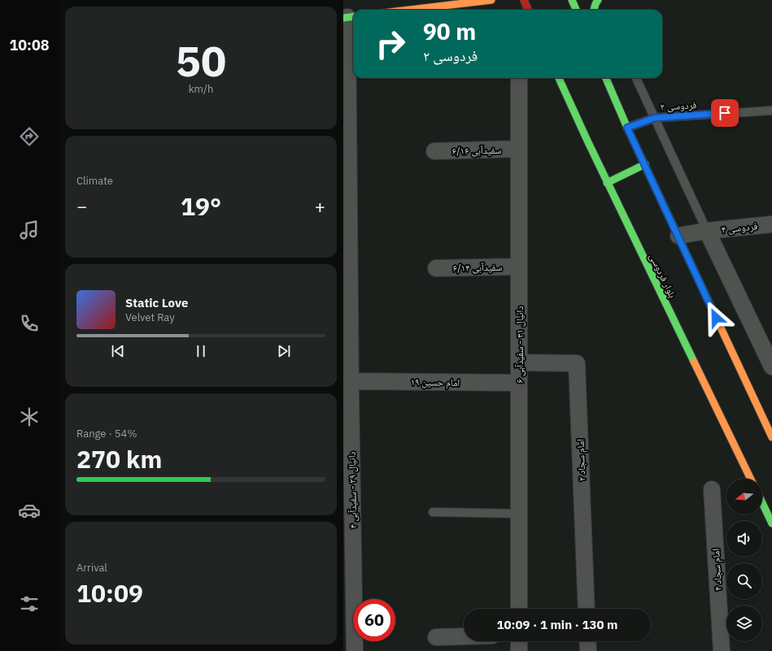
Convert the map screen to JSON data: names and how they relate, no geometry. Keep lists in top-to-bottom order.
{
  "streets": {
    "main road": ["بلوار فردوسی"],
    "street": [
      "سفیدآبی ۶/۱۶",
      "فردوسی ۴",
      "سفیدآبی ۶/۱۴",
      "دانیال ۳۱ - سفیدآبی ۶",
      "امام حسین ۱۹",
      "امام سجاد ۲",
      "دانیال ۲۹ - سفیدآبی ۴",
      "امام سجاد ۴"
    ],
    "lane": ["فردوسی ۲"]
  },
  "crossings": [
    ["سفیدآبی ۶/۱۶", "دانیال ۳۱ - سفیدآبی ۶"],
    ["سفیدآبی ۶/۱۴", "دانیال ۳۱ - سفیدآبی ۶"],
    ["دانیال ۳۱ - سفیدآبی ۶", "امام حسین ۱۹"],
    ["دانیال ۳۱ - سفیدآبی ۶", "امام سجاد ۲"],
    ["امام حسین ۱۹", "دانیال ۲۹ - سفیدآبی ۴"]
  ],
  "north": "left",
  "page": {
    "tabs": "10:08",
    "tile": [
      ["50", "km/h"],
      "Climate",
      ["Range · 54%", "270 km"],
      ["Arrival", "10:09"]
    ],
    "turn": ["90 m", "فردوسی ۲"],
    "heat": ["−", "19°", "+"],
    "song": ["Static Love", "Velvet Ray"],
    "limit": "60",
    "trip": "10:09 · 1 min · 130 m"
  }
}
